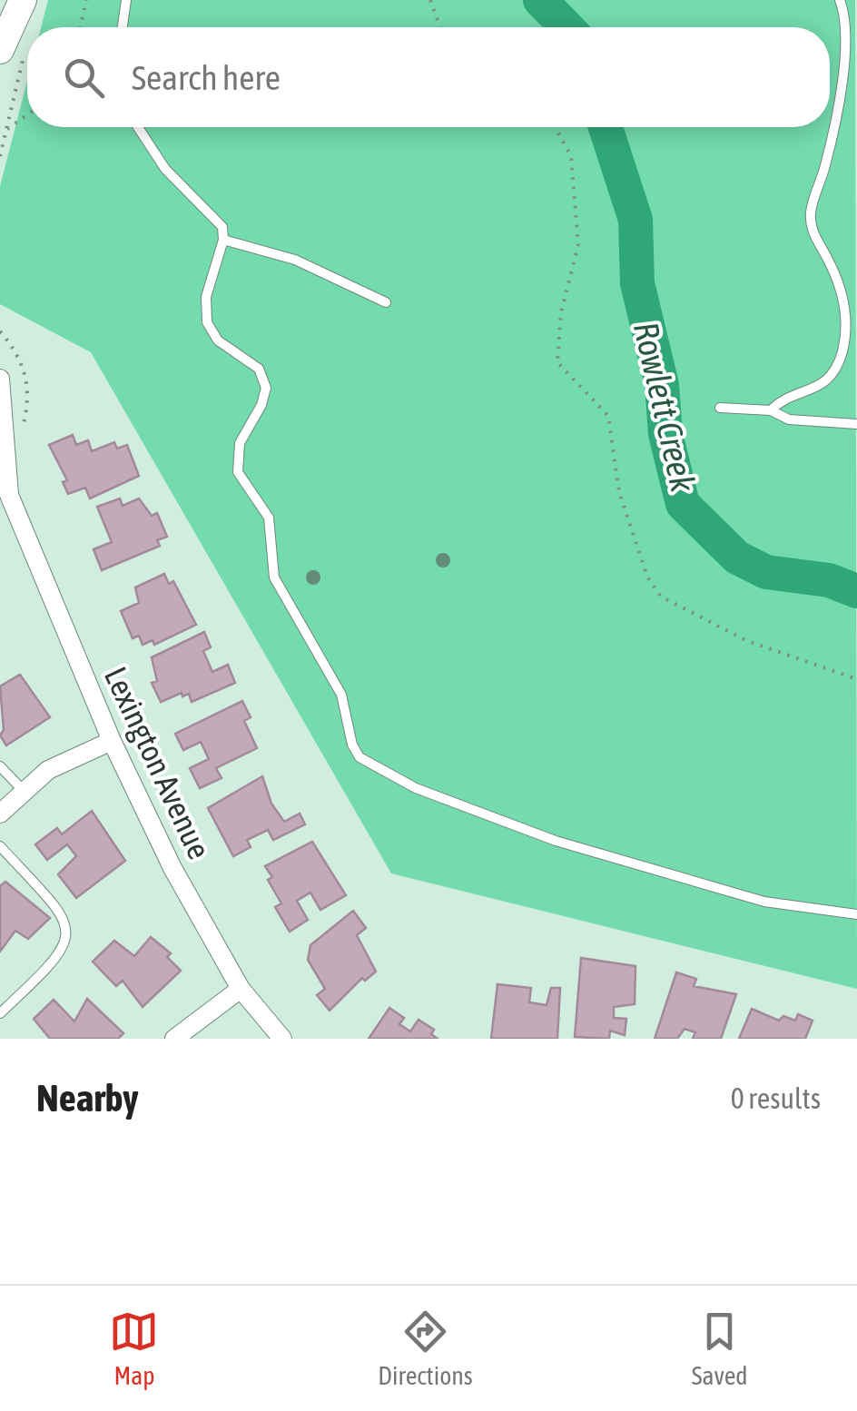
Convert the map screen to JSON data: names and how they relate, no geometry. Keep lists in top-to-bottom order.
{
  "streets": {
    "street": ["Lexington Avenue"]
  },
  "water": ["Rowlett Creek"],
  "page": {
    "search": "Search here",
    "heading": ["Nearby", "0 results"],
    "nav": ["Map", "Directions", "Saved"]
  }
}
